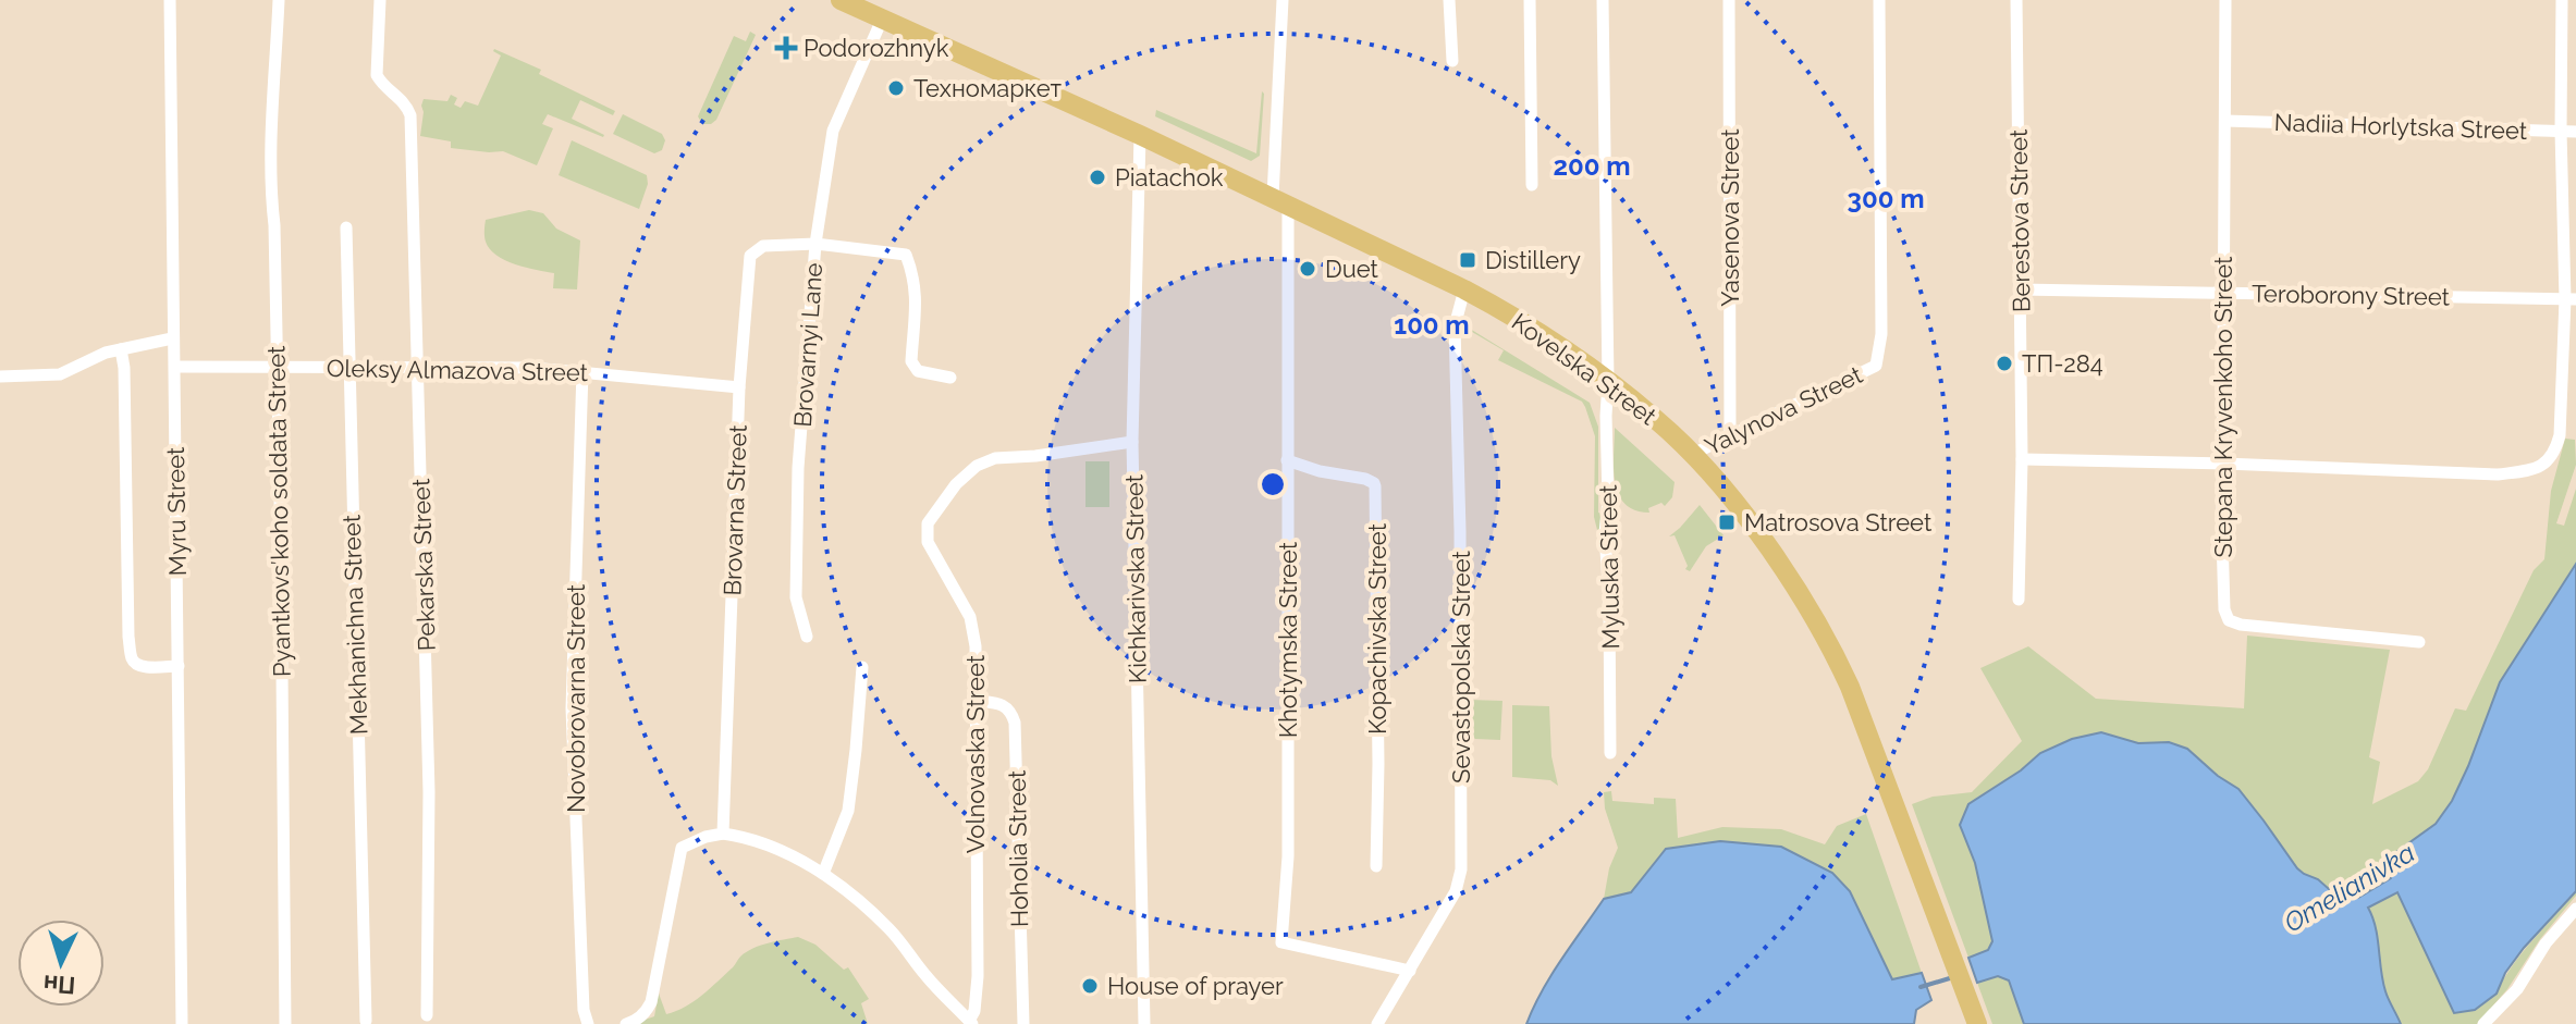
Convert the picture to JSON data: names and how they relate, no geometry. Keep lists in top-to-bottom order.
{
  "streets": {
    "main road": ["Kovelska Street"],
    "street": [
      "Nadiia Horlytska Street",
      "Yasenova Street",
      "Berestova Street",
      "Teroborony Street",
      "Brovarnyi Lane",
      "Oleksy Almazova Street",
      "Stepana Kryvenkoho Street",
      "Yalynova Street",
      "Brovarna Street",
      "Myru Street",
      "Pyantkovsʹkoho soldata Street",
      "Pekarska Street",
      "Myluska Street",
      "Kichkarivska Street",
      "Mekhanichna Street",
      "Kopachivska Street",
      "Khotymska Street",
      "Sevastopolska Street",
      "Novobrovarna Street",
      "Volnovaska Street",
      "Hoholia Street"
    ]
  },
  "crossings": [
    ["Nadiia Horlytska Street", "Stepana Kryvenkoho Street"],
    ["Yasenova Street", "Yalynova Street"],
    ["Berestova Street", "Teroborony Street"],
    ["Teroborony Street", "Stepana Kryvenkoho Street"],
    ["Brovarnyi Lane", "Brovarna Street"],
    ["Kovelska Street", "Yalynova Street"],
    ["Kovelska Street", "Myluska Street"],
    ["Kovelska Street", "Kichkarivska Street"],
    ["Kovelska Street", "Khotymska Street"],
    ["Kovelska Street", "Sevastopolska Street"],
    ["Oleksy Almazova Street", "Brovarna Street"],
    ["Oleksy Almazova Street", "Myru Street"],
    ["Oleksy Almazova Street", "Pyantkovsʹkoho soldata Street"],
    ["Oleksy Almazova Street", "Pekarska Street"],
    ["Oleksy Almazova Street", "Mekhanichna Street"],
    ["Oleksy Almazova Street", "Novobrovarna Street"],
    ["Kichkarivska Street", "Volnovaska Street"],
    ["Kopachivska Street", "Khotymska Street"],
    ["Khotymska Street", "Sevastopolska Street"],
    ["Volnovaska Street", "Hoholia Street"]
  ],
  "water": ["Omelianivka"],
  "places": {
    "health": ["Podorozhnyk"],
    "other": [
      "Техномаркет",
      "Piatachok",
      "Duet",
      "ТП-284",
      "House of prayer"
    ],
    "transit": ["Distillery", "Matrosova Street"]
  },
  "north": "bottom",
  "rings": ["200 m", "300 m", "100 m"]
}
